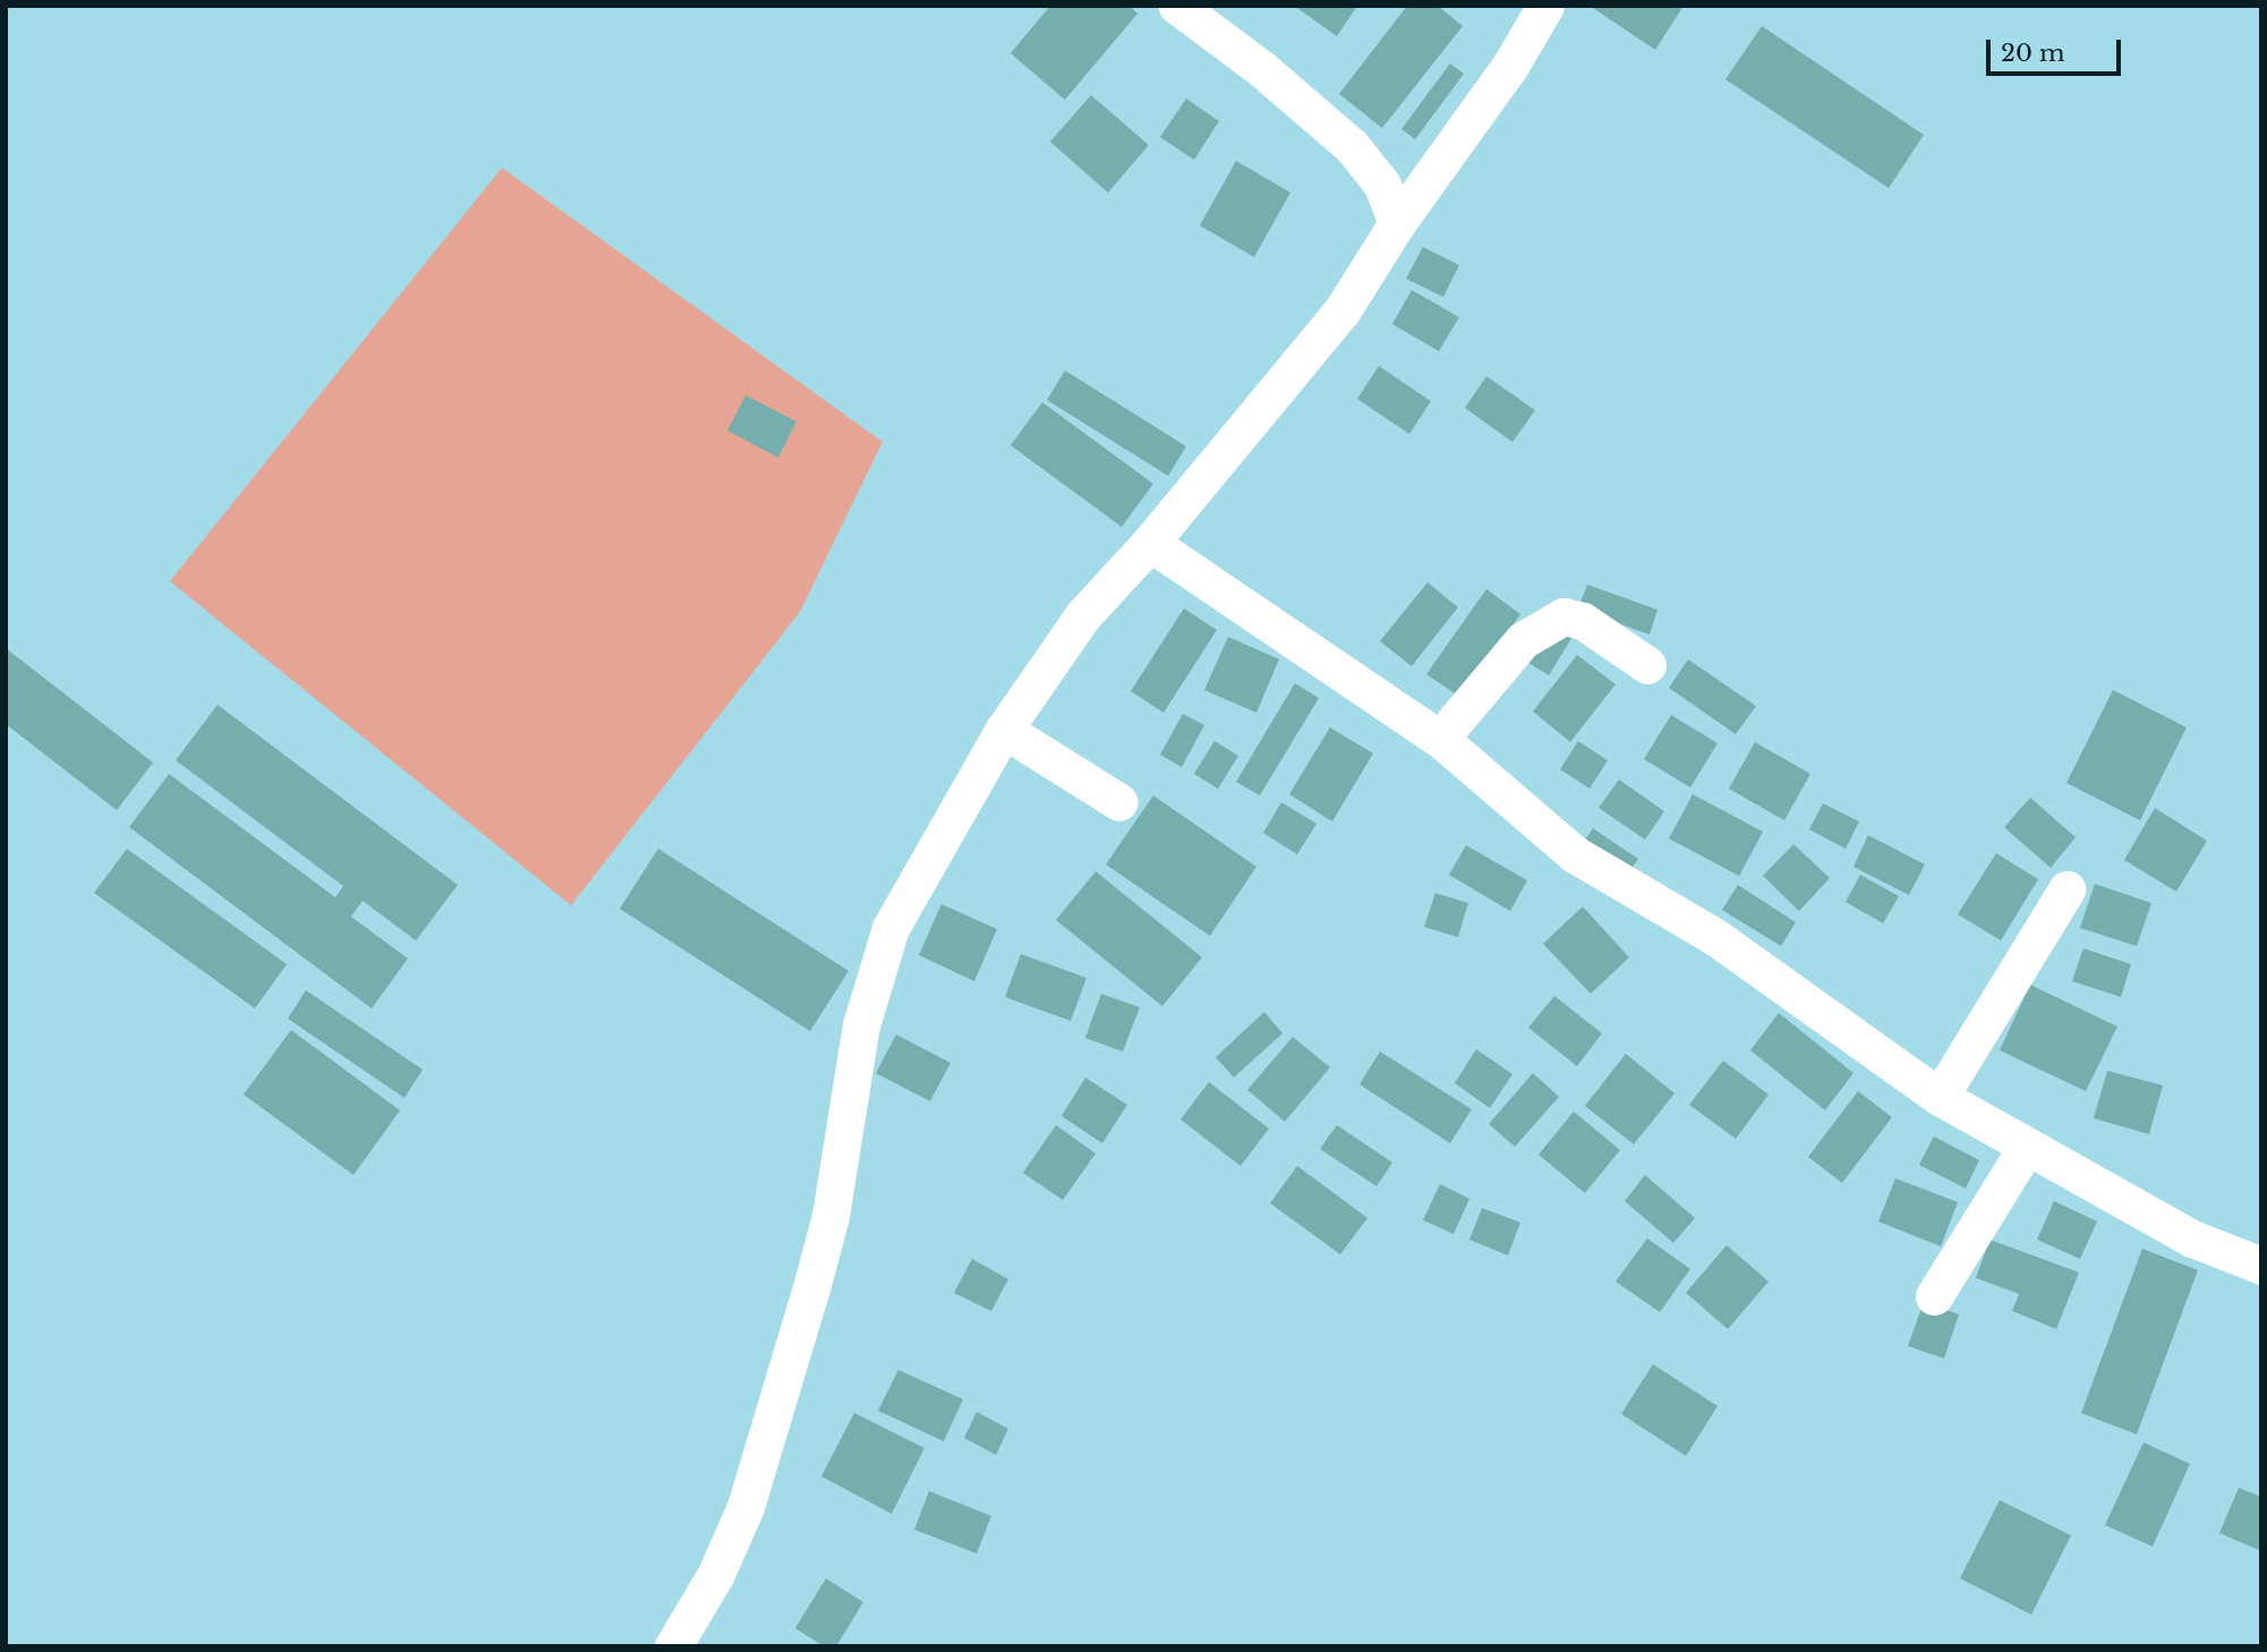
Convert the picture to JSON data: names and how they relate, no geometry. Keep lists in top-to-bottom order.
{
  "scale_bar": "20 m"
}
